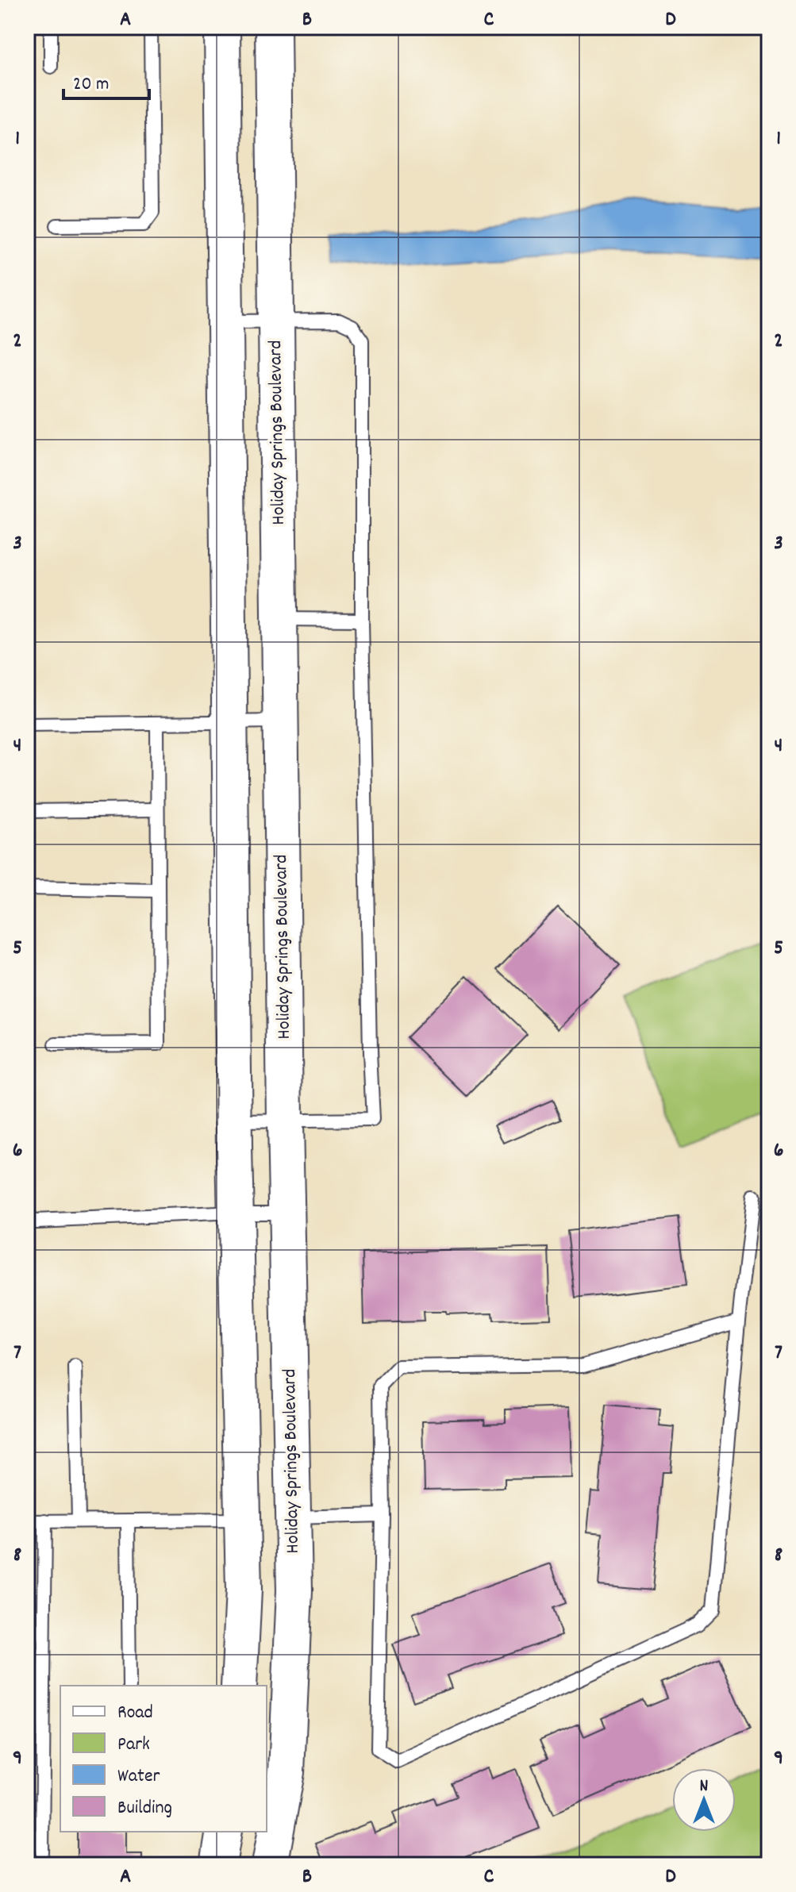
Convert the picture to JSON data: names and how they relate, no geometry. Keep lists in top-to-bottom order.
{
  "streets": {
    "street": ["Holiday Springs Boulevard"]
  },
  "legend": [
    "Road",
    "Park",
    "Water",
    "Building"
  ],
  "scale_bar": "20 m",
  "north": "top",
  "grid": {
    "columns": [
      "A",
      "B",
      "C",
      "D"
    ],
    "rows": [
      "1",
      "2",
      "3",
      "4",
      "5",
      "6",
      "7",
      "8",
      "9"
    ]
  }
}
